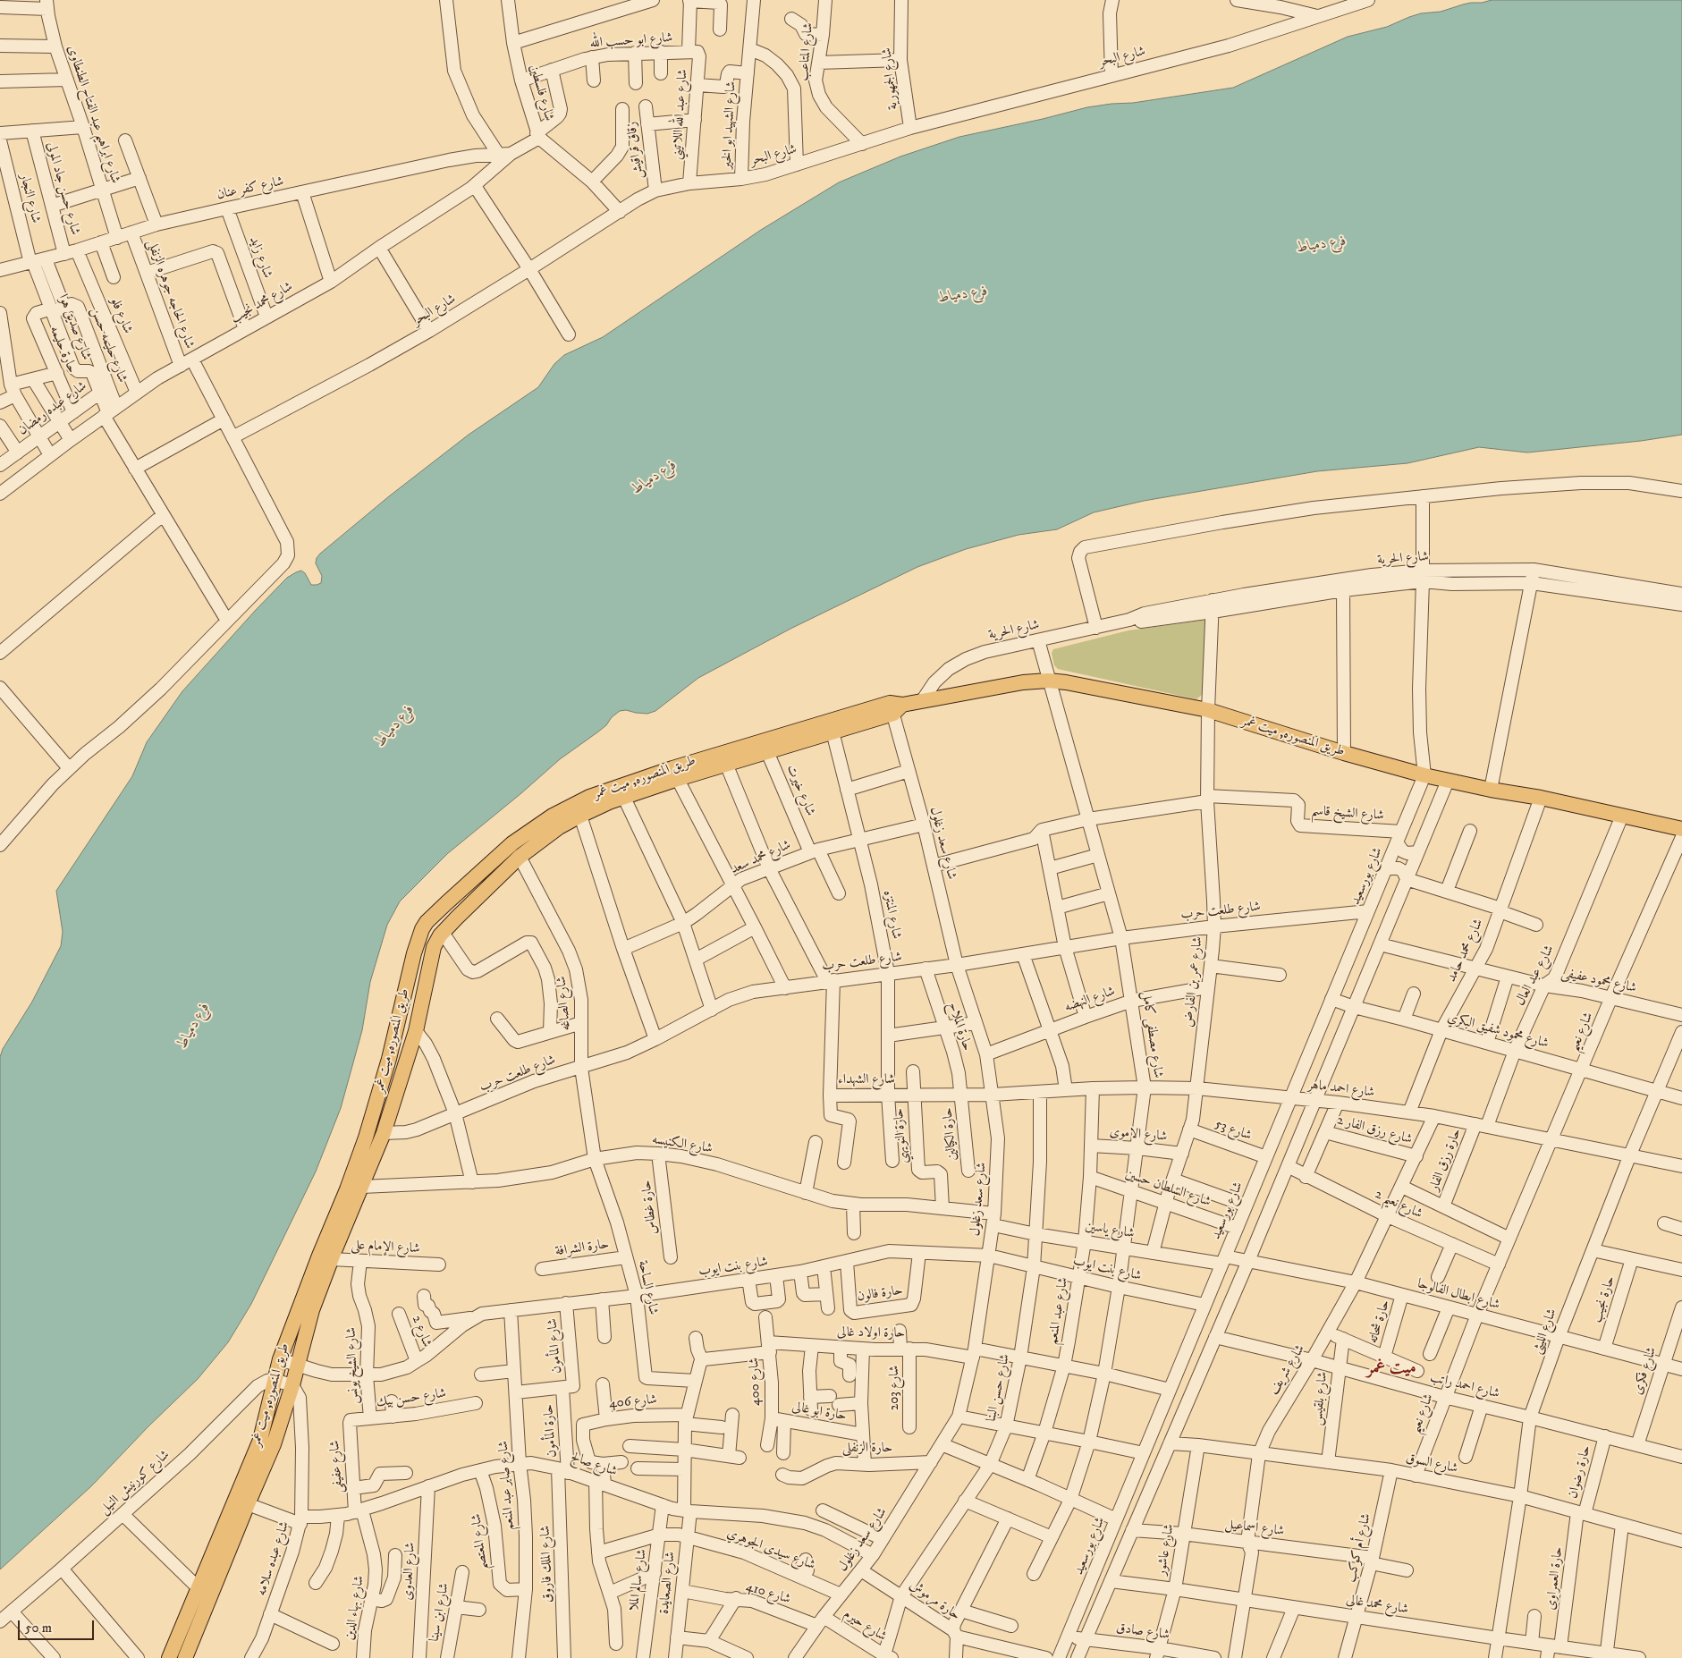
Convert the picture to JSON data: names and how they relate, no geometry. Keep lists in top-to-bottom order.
{
  "streets": {
    "main road": ["طريق المنصوره, ميت غمر"],
    "street": [
      "شارع ابو حسب الله",
      "شارع المتاعب",
      "شارع البحر",
      "شارع الجمهورية",
      "شارع فلسطين",
      "شارع ابراهيم عبد الفتاح الطنطاوى",
      "شارع عبد الله اللاتيني",
      "شارع الشهيد ابو الخير",
      "زقاق قراقيش",
      "شارع حسن جاد المولى",
      "شارع كفر عنان",
      "شارع النجار",
      "شارع زايد",
      "شارع الحاجه جوهره الزنفلى",
      "شارع محمد نجيب",
      "شارع فلو",
      "شارع صديق هوا",
      "شارع حليمه حسن",
      "حارة حليمه",
      "شارع عبده رمضان",
      "شارع الحرية",
      "شارع خيرت",
      "شارع الشيخ قاسم",
      "شارع سعد زغلول",
      "شارع محمد سعد",
      "شارع بورسعيد",
      "شارع طلعت حرب",
      "شارع المنتزه",
      "شارع محمد حامد",
      "شارع عبد العال",
      "شارع محمود عفيفى",
      "شارع عمر بن الفارض",
      "شارع النهضه",
      "شارع الصاغه",
      "حارة الملاح",
      "شارع محمود شفيق البكري",
      "شارع نعيم",
      "شارع مصطفى كامل",
      "شارع الشهداء",
      "شارع احمد ماهر",
      "شارع 53",
      "شارع رزق الفار 2",
      "حارة الكيالين",
      "شارع الاموى",
      "حارة النويهي",
      "شارع الكنيسه",
      "حارة رزق الفار",
      "شارع السلطان حسين",
      "شارع نعيم 2",
      "حارة غطاس",
      "شارع ياسين",
      "شارع الإمام على",
      "حارة الشرافة",
      "شارع بنت ايوب",
      "شارع الساحة",
      "حارة فالون",
      "شارع ابطال الفالوجا",
      "حارة نجيب",
      "شارع عبد المنعم",
      "حارة شحاته",
      "شارع 2",
      "شارع الليثى",
      "حارة اولاد غالى",
      "شارع المأمون",
      "شارع الشيخ يونس",
      "شارع شريف",
      "شارع فكرى",
      "شارع 400",
      "شارع احمد راتب",
      "شارع 203",
      "شارع حسن البنا",
      "شارع حسن بيك",
      "شارع بلقيس",
      "شارع 406",
      "حارة ابو غالى",
      "حارة المأمون",
      "حارة الزنفلى",
      "شارع السوق",
      "شارع صالح",
      "شارع عفيفى",
      "حارة رضوان",
      "شارع كورنيش النيل",
      "شارع صابر عبد المنعم",
      "شارع اسماعيل",
      "شارع المعتصم",
      "شارع أم كوكب",
      "شارع سيدى الجوهري",
      "شارع عاشور",
      "شارع عبده سلامه",
      "شارع الملك فاروق",
      "شارع العدوى",
      "حارة العمراوى",
      "شارع سالم الملا",
      "شارع الصعايدة",
      "شارع 410",
      "حارة مرموش",
      "شارع محمد غالى",
      "شارع بهاء الدين",
      "شارع ابن سينا",
      "شارع حيرم",
      "شارع صادق"
    ]
  },
  "crossings": [
    ["شارع ابو حسب الله", "شارع فلسطين"],
    ["شارع ابو حسب الله", "شارع عبد الله اللاتيني"],
    ["شارع ابو حسب الله", "شارع محمد نجيب"],
    ["شارع المتاعب", "شارع البحر"],
    ["شارع البحر", "شارع الجمهورية"],
    ["شارع البحر", "شارع فلسطين"],
    ["شارع البحر", "شارع عبد الله اللاتيني"],
    ["شارع البحر", "شارع الشهيد ابو الخير"],
    ["شارع البحر", "زقاق قراقيش"],
    ["شارع فلسطين", "شارع محمد نجيب"],
    ["شارع ابراهيم عبد الفتاح الطنطاوى", "شارع كفر عنان"],
    ["شارع عبد الله اللاتيني", "شارع الشهيد ابو الخير"],
    ["شارع حسن جاد المولى", "شارع كفر عنان"],
    ["شارع حسن جاد المولى", "شارع فلو"],
    ["شارع كفر عنان", "شارع النجار"],
    ["شارع كفر عنان", "شارع زايد"],
    ["شارع كفر عنان", "شارع الحاجه جوهره الزنفلى"],
    ["شارع كفر عنان", "شارع محمد نجيب"],
    ["شارع كفر عنان", "شارع فلو"],
    ["شارع كفر عنان", "شارع صديق هوا"],
    ["شارع النجار", "شارع صديق هوا"],
    ["شارع زايد", "شارع محمد نجيب"],
    ["شارع الحاجه جوهره الزنفلى", "شارع محمد نجيب"],
    ["شارع محمد نجيب", "شارع فلو"],
    ["شارع محمد نجيب", "شارع صديق هوا"],
    ["شارع محمد نجيب", "شارع حليمه حسن"],
    ["شارع صديق هوا", "شارع حليمه حسن"],
    ["شارع صديق هوا", "حارة حليمه"],
    ["شارع صديق هوا", "شارع عبده رمضان"],
    ["شارع حليمه حسن", "حارة حليمه"],
    ["حارة حليمه", "شارع عبده رمضان"],
    ["شارع الحرية", "طريق المنصوره, ميت غمر"],
    ["شارع الحرية", "شارع عمر بن الفارض"],
    ["شارع الحرية", "شارع مصطفى كامل"],
    ["طريق المنصوره, ميت غمر", "شارع خيرت"],
    ["طريق المنصوره, ميت غمر", "شارع سعد زغلول"],
    ["طريق المنصوره, ميت غمر", "شارع بورسعيد"],
    ["طريق المنصوره, ميت غمر", "شارع طلعت حرب"],
    ["طريق المنصوره, ميت غمر", "شارع المنتزه"],
    ["طريق المنصوره, ميت غمر", "شارع محمد حامد"],
    ["طريق المنصوره, ميت غمر", "شارع عبد العال"],
    ["طريق المنصوره, ميت غمر", "شارع عمر بن الفارض"],
    ["طريق المنصوره, ميت غمر", "شارع الصاغه"],
    ["طريق المنصوره, ميت غمر", "شارع مصطفى كامل"],
    ["طريق المنصوره, ميت غمر", "شارع الكنيسه"],
    ["طريق المنصوره, ميت غمر", "شارع الإمام على"],
    ["طريق المنصوره, ميت غمر", "شارع بنت ايوب"],
    ["طريق المنصوره, ميت غمر", "شارع صالح"],
    ["طريق المنصوره, ميت غمر", "شارع كورنيش النيل"],
    ["طريق المنصوره, ميت غمر", "شارع عبده سلامه"],
    ["شارع خيرت", "شارع محمد سعد"],
    ["شارع الشيخ قاسم", "شارع بورسعيد"],
    ["شارع الشيخ قاسم", "شارع عمر بن الفارض"],
    ["شارع سعد زغلول", "شارع محمد سعد"],
    ["شارع سعد زغلول", "شارع طلعت حرب"],
    ["شارع سعد زغلول", "شارع النهضه"],
    ["شارع سعد زغلول", "شارع الشهداء"],
    ["شارع سعد زغلول", "شارع احمد ماهر"],
    ["شارع سعد زغلول", "شارع الكنيسه"],
    ["شارع سعد زغلول", "شارع ياسين"],
    ["شارع سعد زغلول", "شارع بنت ايوب"],
    ["شارع سعد زغلول", "حارة اولاد غالى"],
    ["شارع سعد زغلول", "حارة الزنفلى"],
    ["شارع سعد زغلول", "شارع صالح"],
    ["شارع سعد زغلول", "شارع سيدى الجوهري"],
    ["شارع سعد زغلول", "شارع 410"],
    ["شارع سعد زغلول", "حارة مرموش"],
    ["شارع سعد زغلول", "شارع حيرم"],
    ["شارع محمد سعد", "شارع المنتزه"],
    ["شارع بورسعيد", "شارع طلعت حرب"],
    ["شارع بورسعيد", "شارع محمود شفيق البكري"],
    ["شارع بورسعيد", "شارع احمد ماهر"],
    ["شارع بورسعيد", "شارع 53"],
    ["شارع بورسعيد", "شارع السلطان حسين"],
    ["شارع بورسعيد", "شارع ياسين"],
    ["شارع بورسعيد", "شارع بنت ايوب"],
    ["شارع بورسعيد", "شارع ابطال الفالوجا"],
    ["شارع بورسعيد", "حارة اولاد غالى"],
    ["شارع بورسعيد", "شارع صادق"],
    ["شارع طلعت حرب", "شارع المنتزه"],
    ["شارع طلعت حرب", "شارع عمر بن الفارض"],
    ["شارع طلعت حرب", "شارع الصاغه"],
    ["شارع طلعت حرب", "حارة الملاح"],
    ["شارع طلعت حرب", "شارع مصطفى كامل"],
    ["شارع طلعت حرب", "شارع الشهداء"],
    ["شارع المنتزه", "شارع الشهداء"],
    ["شارع محمد حامد", "شارع محمود عفيفى"],
    ["شارع محمد حامد", "شارع محمود شفيق البكري"],
    ["شارع محمد حامد", "شارع احمد ماهر"],
    ["شارع عبد العال", "شارع محمود عفيفى"],
    ["شارع عبد العال", "شارع محمود شفيق البكري"],
    ["شارع عبد العال", "شارع احمد ماهر"],
    ["شارع عبد العال", "حارة رزق الفار"],
    ["شارع محمود عفيفى", "شارع نعيم"],
    ["شارع عمر بن الفارض", "شارع النهضه"],
    ["شارع عمر بن الفارض", "شارع احمد ماهر"],
    ["شارع عمر بن الفارض", "شارع 53"],
    ["شارع عمر بن الفارض", "شارع الاموى"],
    ["شارع عمر بن الفارض", "شارع السلطان حسين"],
    ["شارع عمر بن الفارض", "شارع ياسين"],
    ["شارع النهضه", "شارع مصطفى كامل"],
    ["شارع الصاغه", "شارع الكنيسه"],
    ["شارع الصاغه", "شارع الساحة"],
    ["حارة الملاح", "شارع الشهداء"],
    ["حارة الملاح", "حارة الكيالين"],
    ["شارع محمود شفيق البكري", "شارع نعيم"],
    ["شارع محمود شفيق البكري", "شارع الليثى"],
    ["شارع نعيم", "شارع احمد ماهر"],
    ["شارع نعيم", "شارع نعيم 2"],
    ["شارع نعيم", "شارع ابطال الفالوجا"],
    ["شارع نعيم", "شارع احمد راتب"],
    ["شارع نعيم", "شارع السوق"],
    ["شارع مصطفى كامل", "شارع احمد ماهر"],
    ["شارع مصطفى كامل", "شارع الاموى"],
    ["شارع مصطفى كامل", "شارع السلطان حسين"],
    ["شارع مصطفى كامل", "شارع ياسين"],
    ["شارع مصطفى كامل", "شارع بنت ايوب"],
    ["شارع مصطفى كامل", "حارة اولاد غالى"],
    ["شارع الشهداء", "شارع احمد ماهر"],
    ["شارع الشهداء", "حارة الكيالين"],
    ["شارع الشهداء", "حارة النويهي"],
    ["شارع احمد ماهر", "حارة رزق الفار"],
    ["شارع احمد ماهر", "شارع عبد المنعم"],
    ["شارع احمد ماهر", "شارع الليثى"],
    ["شارع احمد ماهر", "شارع شريف"],
    ["شارع احمد ماهر", "شارع حسن البنا"],
    ["شارع رزق الفار 2", "شارع شريف"],
    ["شارع الاموى", "شارع عبد المنعم"],
    ["حارة النويهي", "شارع الكنيسه"],
    ["شارع الكنيسه", "حارة غطاس"],
    ["شارع الكنيسه", "شارع ياسين"],
    ["شارع الكنيسه", "شارع الساحة"],
    ["شارع السلطان حسين", "شارع عبد المنعم"],
    ["شارع نعيم 2", "شارع شريف"],
    ["شارع ياسين", "شارع ابطال الفالوجا"],
    ["شارع ياسين", "شارع عبد المنعم"],
    ["شارع ياسين", "شارع حسن البنا"],
    ["شارع الإمام على", "شارع الشيخ يونس"],
    ["حارة الشرافة", "شارع الساحة"],
    ["شارع بنت ايوب", "شارع الساحة"],
    ["شارع بنت ايوب", "حارة فالون"],
    ["شارع بنت ايوب", "شارع عبد المنعم"],
    ["شارع بنت ايوب", "شارع 2"],
    ["شارع بنت ايوب", "شارع المأمون"],
    ["شارع بنت ايوب", "شارع الشيخ يونس"],
    ["شارع بنت ايوب", "شارع حسن البنا"],
    ["شارع بنت ايوب", "شارع صابر عبد المنعم"],
    ["شارع ابطال الفالوجا", "حارة نجيب"],
    ["شارع ابطال الفالوجا", "حارة شحاته"],
    ["شارع ابطال الفالوجا", "شارع الليثى"],
    ["شارع ابطال الفالوجا", "شارع شريف"],
    ["شارع ابطال الفالوجا", "شارع فكرى"],
    ["شارع عبد المنعم", "حارة اولاد غالى"],
    ["شارع الليثى", "شارع احمد راتب"],
    ["شارع الليثى", "شارع السوق"],
    ["شارع الليثى", "شارع محمد غالى"],
    ["حارة اولاد غالى", "شارع 400"],
    ["حارة اولاد غالى", "شارع 203"],
    ["حارة اولاد غالى", "شارع حسن البنا"],
    ["شارع المأمون", "حارة المأمون"],
    ["شارع الشيخ يونس", "شارع حسن بيك"],
    ["شارع شريف", "شارع احمد راتب"],
    ["شارع شريف", "شارع السوق"],
    ["شارع شريف", "شارع اسماعيل"],
    ["شارع شريف", "شارع محمد غالى"],
    ["شارع فكرى", "شارع احمد راتب"],
    ["شارع 400", "حارة ابو غالى"],
    ["شارع احمد راتب", "شارع بلقيس"],
    ["شارع احمد راتب", "حارة رضوان"],
    ["شارع حسن البنا", "حارة مرموش"],
    ["شارع حسن البنا", "شارع حيرم"],
    ["شارع حسن بيك", "شارع عفيفى"],
    ["شارع بلقيس", "شارع السوق"],
    ["حارة المأمون", "شارع صالح"],
    ["حارة المأمون", "شارع الملك فاروق"],
    ["شارع السوق", "حارة رضوان"],
    ["شارع السوق", "شارع أم كوكب"],
    ["شارع السوق", "شارع عاشور"],
    ["شارع السوق", "حارة العمراوى"],
    ["شارع صالح", "شارع عفيفى"],
    ["شارع صالح", "شارع صابر عبد المنعم"],
    ["شارع صالح", "شارع المعتصم"],
    ["شارع صالح", "شارع عبده سلامه"],
    ["شارع صالح", "شارع الملك فاروق"],
    ["شارع صالح", "شارع العدوى"],
    ["شارع صالح", "شارع سالم الملا"],
    ["شارع صالح", "شارع الصعايدة"],
    ["شارع صالح", "شارع بهاء الدين"],
    ["شارع عفيفى", "شارع بهاء الدين"],
    ["حارة رضوان", "حارة العمراوى"],
    ["شارع صابر عبد المنعم", "شارع المعتصم"],
    ["شارع اسماعيل", "شارع أم كوكب"],
    ["شارع اسماعيل", "شارع عاشور"],
    ["شارع أم كوكب", "شارع محمد غالى"],
    ["شارع سيدى الجوهري", "شارع سالم الملا"],
    ["شارع سيدى الجوهري", "شارع الصعايدة"],
    ["شارع عاشور", "شارع محمد غالى"],
    ["شارع عاشور", "شارع صادق"],
    ["حارة العمراوى", "شارع محمد غالى"],
    ["شارع الصعايدة", "شارع 410"],
    ["شارع 410", "شارع حيرم"]
  ],
  "districts": ["ميت غمر"],
  "water": ["فرع دمياط"],
  "scale_bar": "50 m"
}
